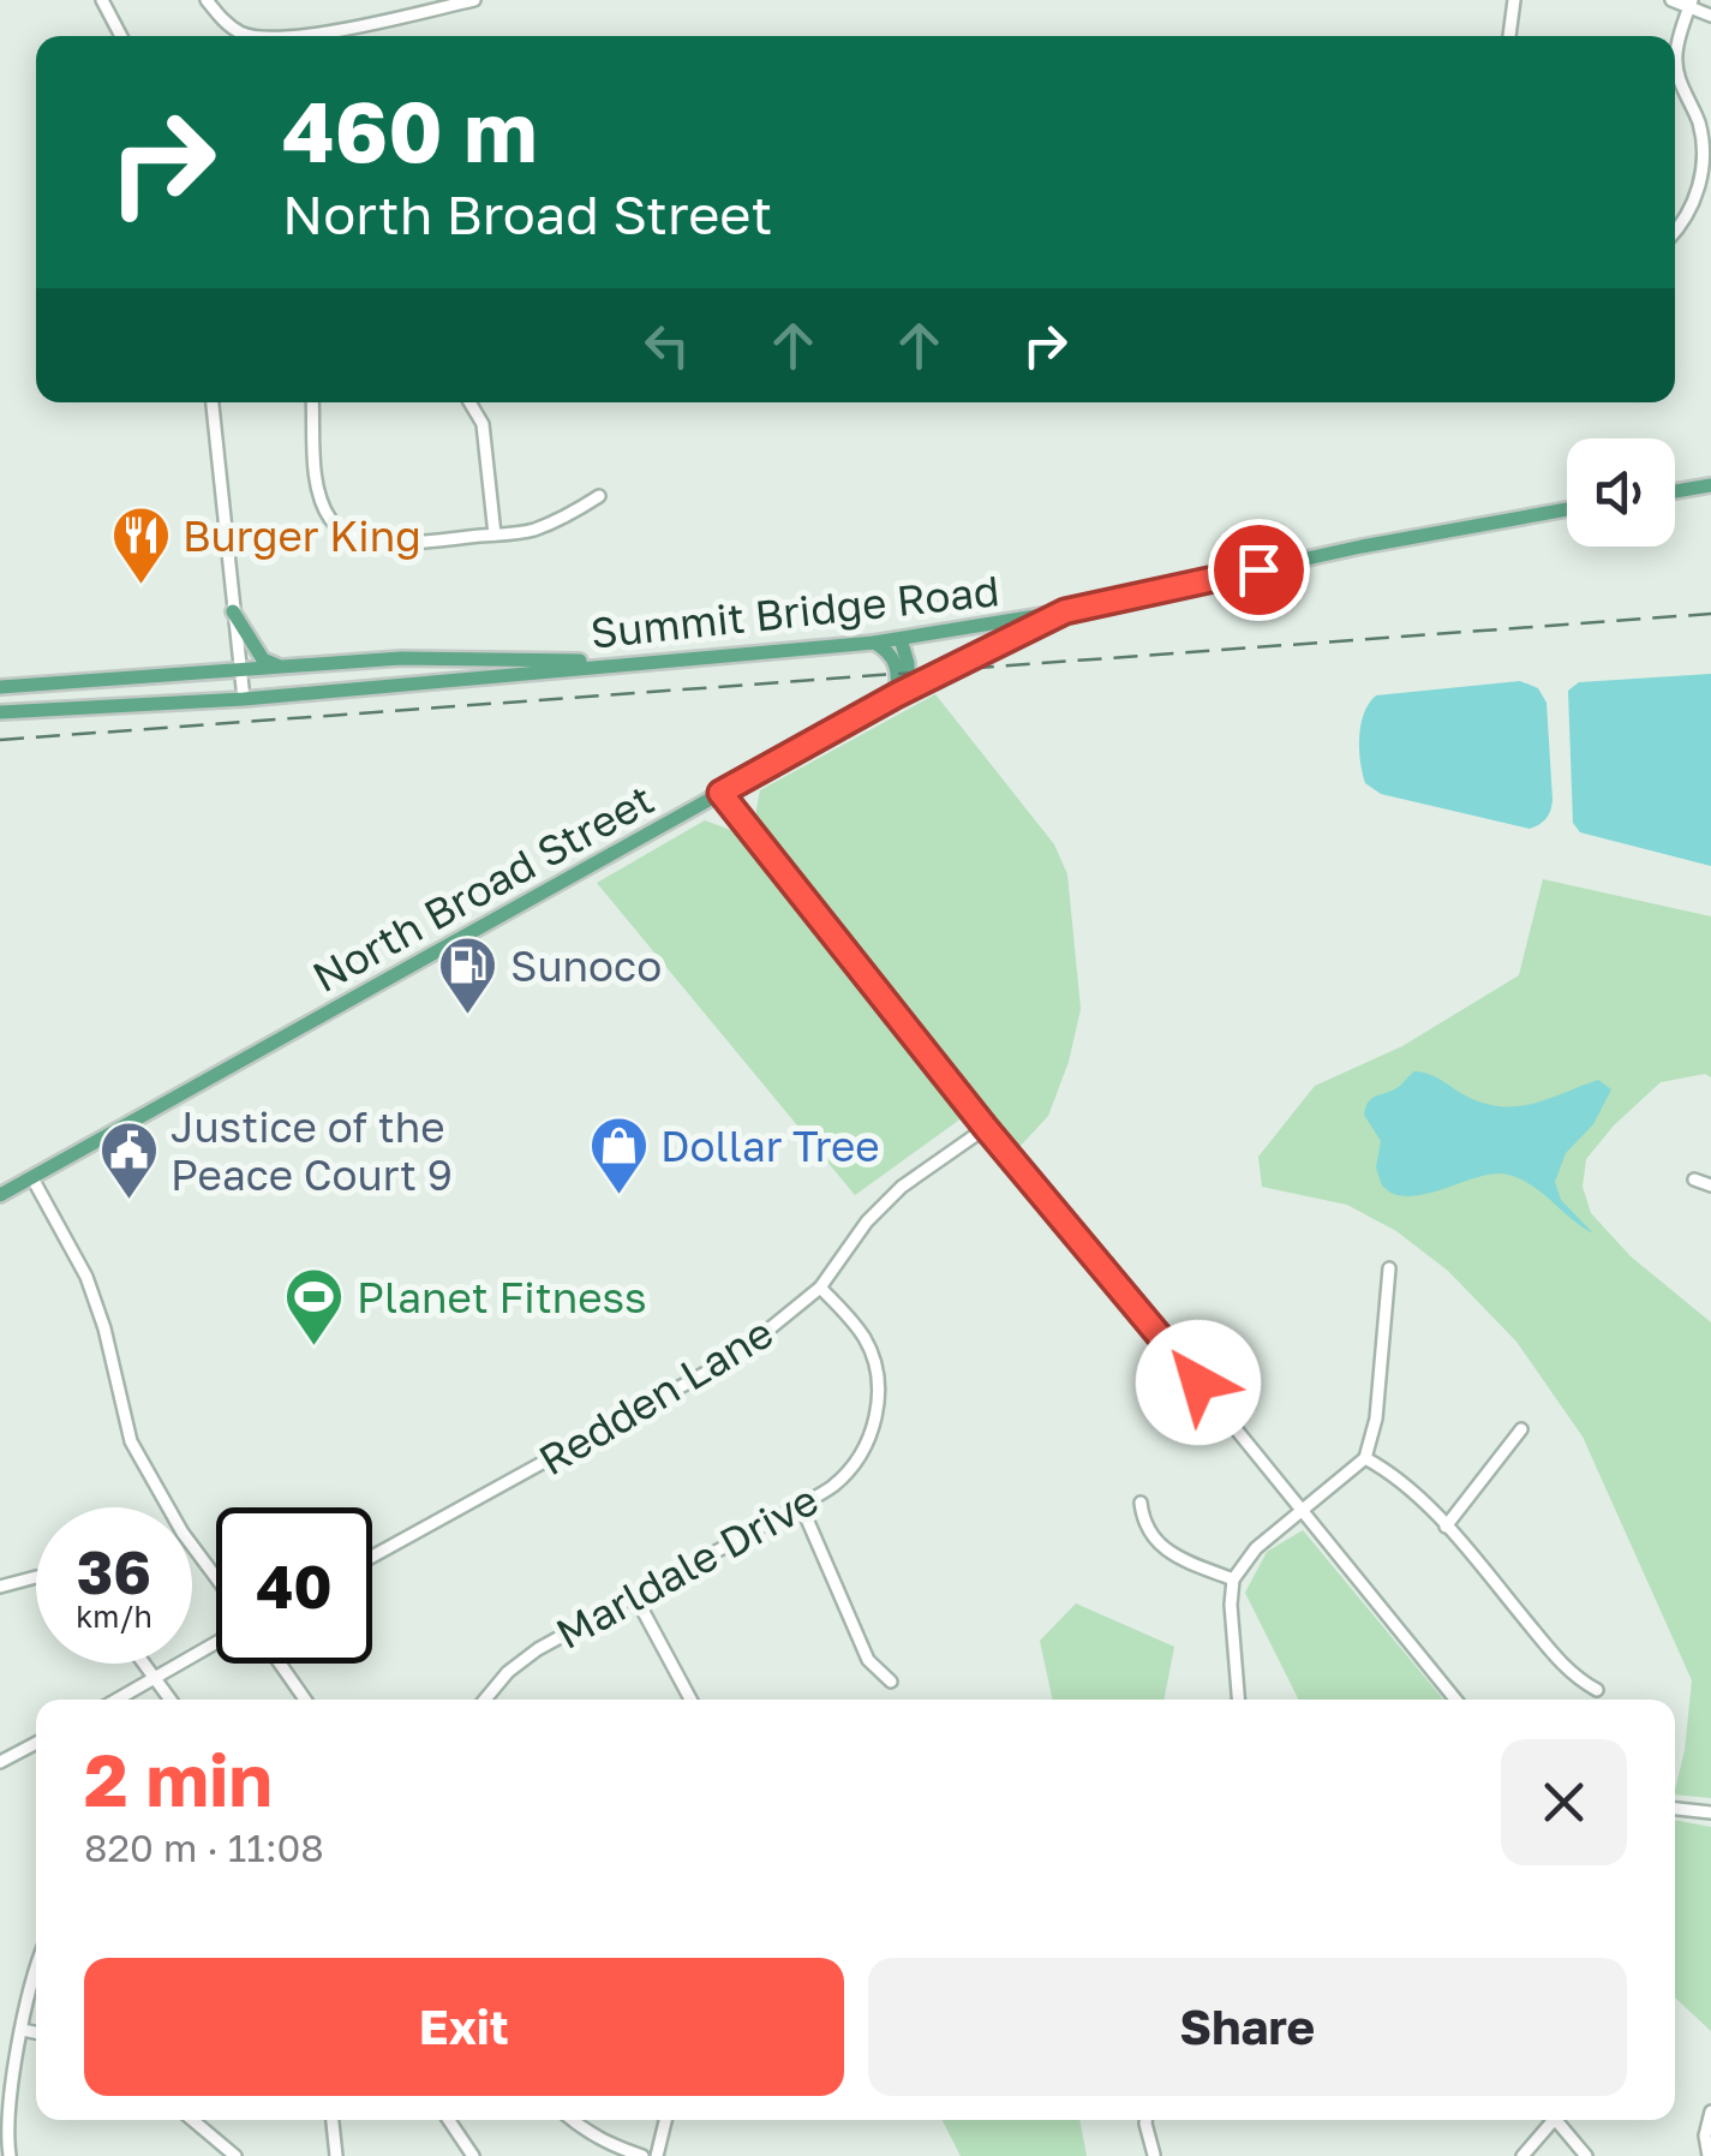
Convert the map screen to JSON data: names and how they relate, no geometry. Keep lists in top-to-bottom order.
{
  "streets": {
    "main road": ["Summit Bridge Road", "North Broad Street"],
    "street": ["Redden Lane", "Marldale Drive"]
  },
  "crossings": [
    ["Summit Bridge Road", "North Broad Street"],
    ["Redden Lane", "Marldale Drive"]
  ],
  "places": {
    "restaurant": ["Burger King"],
    "fuel station": ["Sunoco"],
    "shop": ["Dollar Tree"],
    "public building": ["Justice of the Peace Court 9"],
    "sports": ["Planet Fitness"]
  },
  "page": {
    "turn": ["460 m", "North Broad Street"],
    "speed": "36 km/h",
    "limit": "40",
    "heading": ["2 min", "820 m · 11:08"],
    "buttons": ["Exit", "Share"]
  }
}
